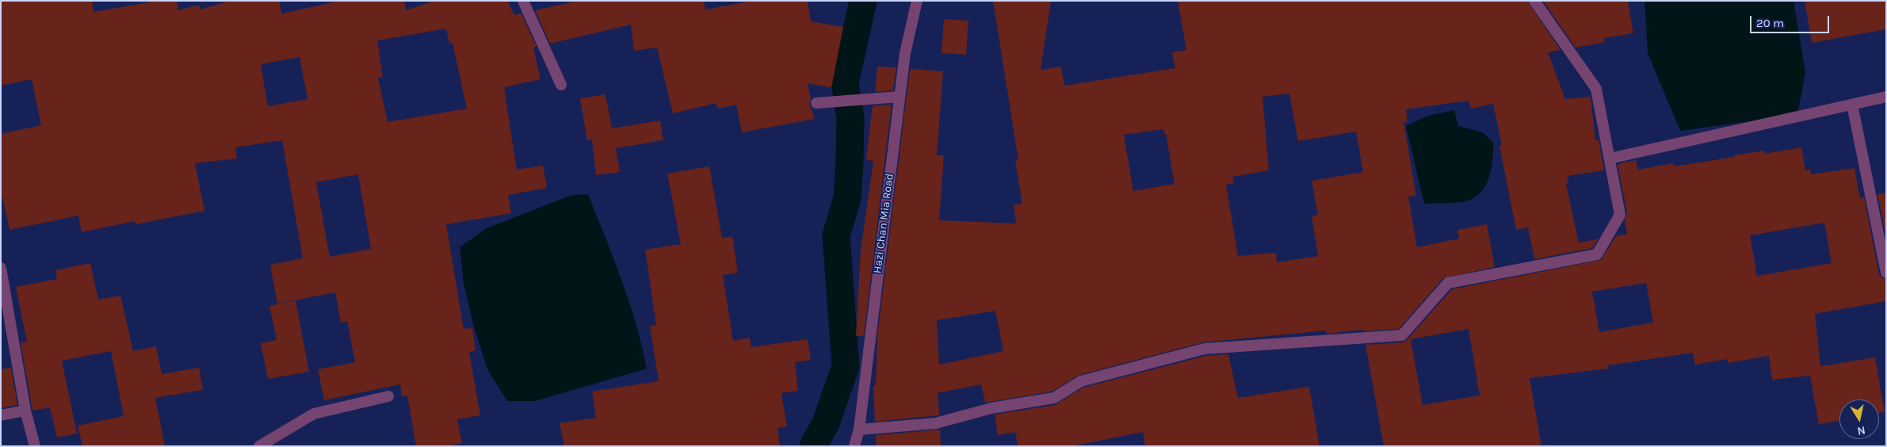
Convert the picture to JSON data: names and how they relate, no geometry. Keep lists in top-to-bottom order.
{
  "streets": {
    "street": ["Hazi Chan Mia Road"]
  },
  "scale_bar": "20 m",
  "north": "bottom"
}
